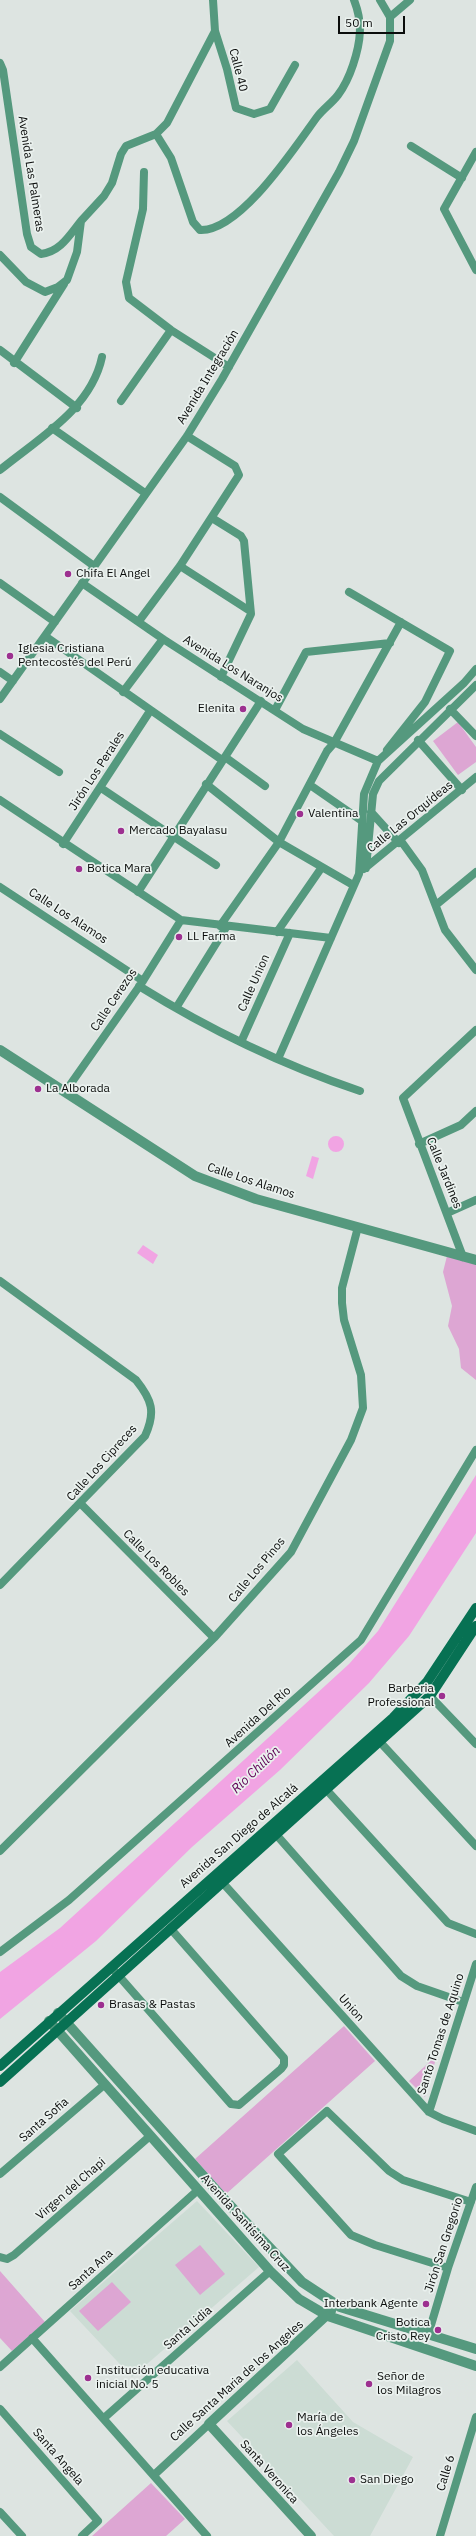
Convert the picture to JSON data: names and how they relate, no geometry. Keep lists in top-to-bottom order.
{
  "streets": {
    "main road": ["Avenida San Diego de Alcalá"],
    "street": [
      "Calle 40",
      "Avenida Las Palmeras",
      "Avenida Integración",
      "Avenida Los Naranjos",
      "Jirón Los Perales",
      "Calle Las Orquídeas",
      "Calle Los Alamos",
      "Calle Union",
      "Calle Cerezos",
      "Calle Jardines",
      "Calle Los Cipreces",
      "Calle Los Robles",
      "Calle Los Pinos",
      "Avenida Del Río",
      "Union",
      "Santo Tomas de Aquino",
      "Santa Sofia",
      "Virgen del Chapi",
      "Avenida Santísima Cruz",
      "Jirón San Gregorio",
      "Santa Ana",
      "Santa Lidia",
      "Calle Santa Maria de los Angeles",
      "Santa Angela",
      "Santa Veronica",
      "Calle 6"
    ]
  },
  "crossings": [
    ["Avenida Integración", "Avenida Los Naranjos"],
    ["Calle Los Alamos", "Calle Union"],
    ["Calle Los Alamos", "Calle Cerezos"],
    ["Calle Los Alamos", "Calle Jardines"],
    ["Calle Los Alamos", "Calle Los Pinos"],
    ["Calle Los Cipreces", "Calle Los Robles"],
    ["Calle Los Robles", "Calle Los Pinos"],
    ["Avenida San Diego de Alcalá", "Union"],
    ["Avenida San Diego de Alcalá", "Avenida Santísima Cruz"],
    ["Union", "Santo Tomas de Aquino"],
    ["Santa Sofia", "Avenida Santísima Cruz"],
    ["Virgen del Chapi", "Avenida Santísima Cruz"],
    ["Avenida Santísima Cruz", "Jirón San Gregorio"],
    ["Avenida Santísima Cruz", "Santa Ana"],
    ["Avenida Santísima Cruz", "Santa Lidia"],
    ["Avenida Santísima Cruz", "Calle Santa Maria de los Angeles"],
    ["Calle Santa Maria de los Angeles", "Santa Veronica"]
  ],
  "water": ["Río Chillón"],
  "places": [
    "Chifa El Angel",
    "Iglesia Cristiana Pentecostés del Perú",
    "Elenita",
    "Valentina",
    "Mercado Bayalasu",
    "Botica Mara",
    "LL Farma",
    "La Alborada",
    "Barberia Professional",
    "Brasas & Pastas",
    "Interbank Agente",
    "Botica Cristo Rey",
    "Institución educativa inicial No. 5",
    "Señor de los Milagros",
    "María de los Ángeles",
    "San Diego"
  ],
  "scale_bar": "50 m"
}
